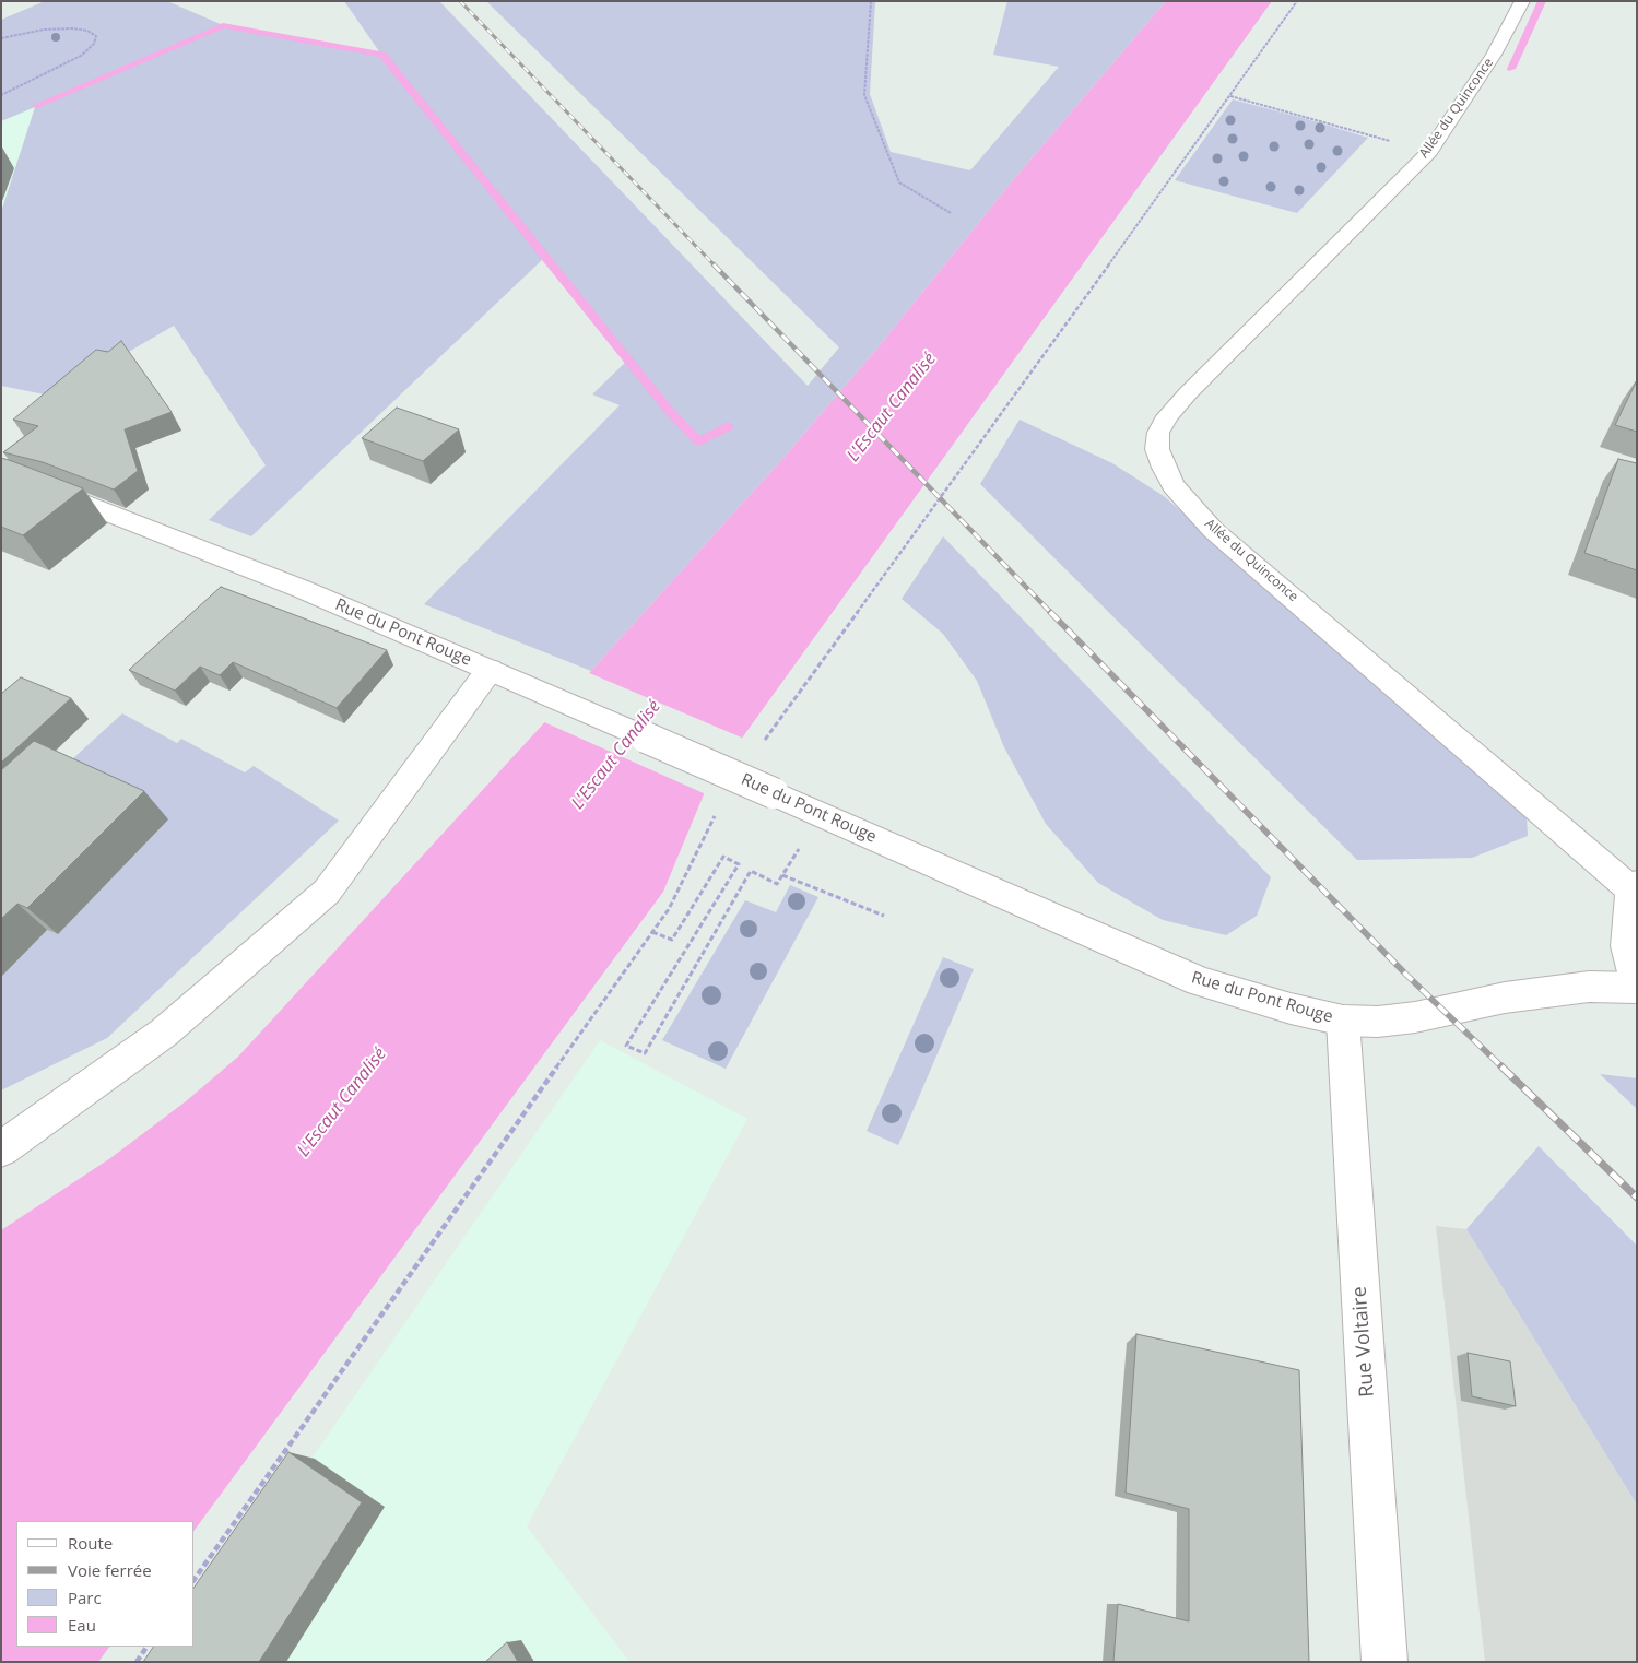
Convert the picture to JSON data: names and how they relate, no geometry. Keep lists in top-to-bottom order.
{
  "streets": {
    "street": ["Allée du Quinconce", "Rue du Pont Rouge", "Rue Voltaire"]
  },
  "crossings": [
    ["Rue du Pont Rouge", "Rue Voltaire"]
  ],
  "water": ["L'Escaut Canalisé"],
  "legend": [
    "Route",
    "Voie ferrée",
    "Parc",
    "Eau"
  ]
}
